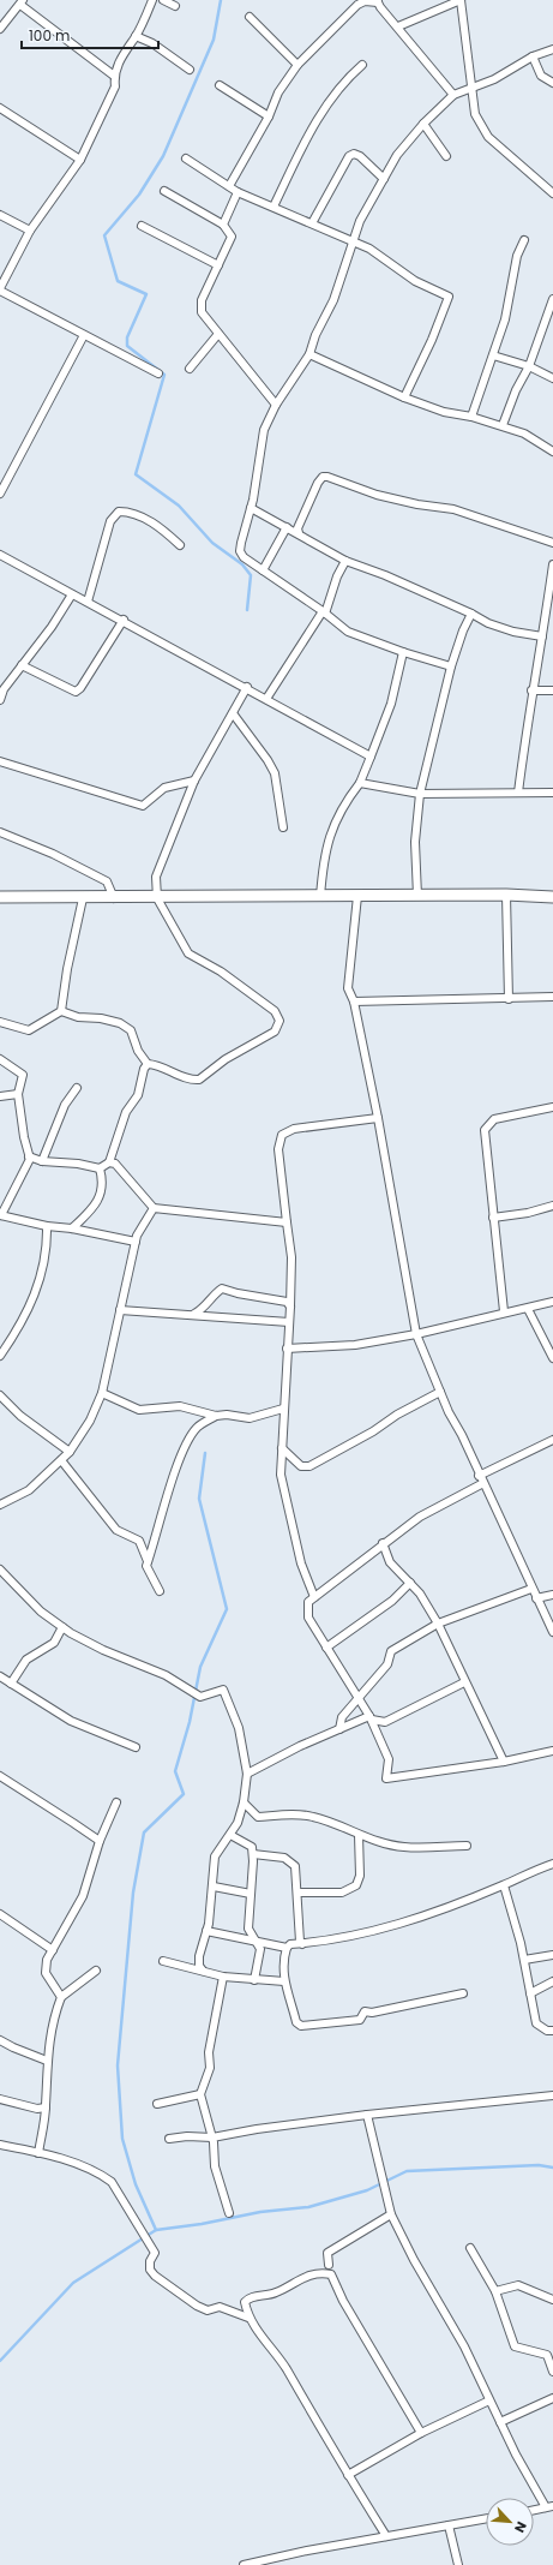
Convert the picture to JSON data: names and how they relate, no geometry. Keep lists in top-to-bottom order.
{
  "scale_bar": "100 m",
  "north": "bottom right"
}
